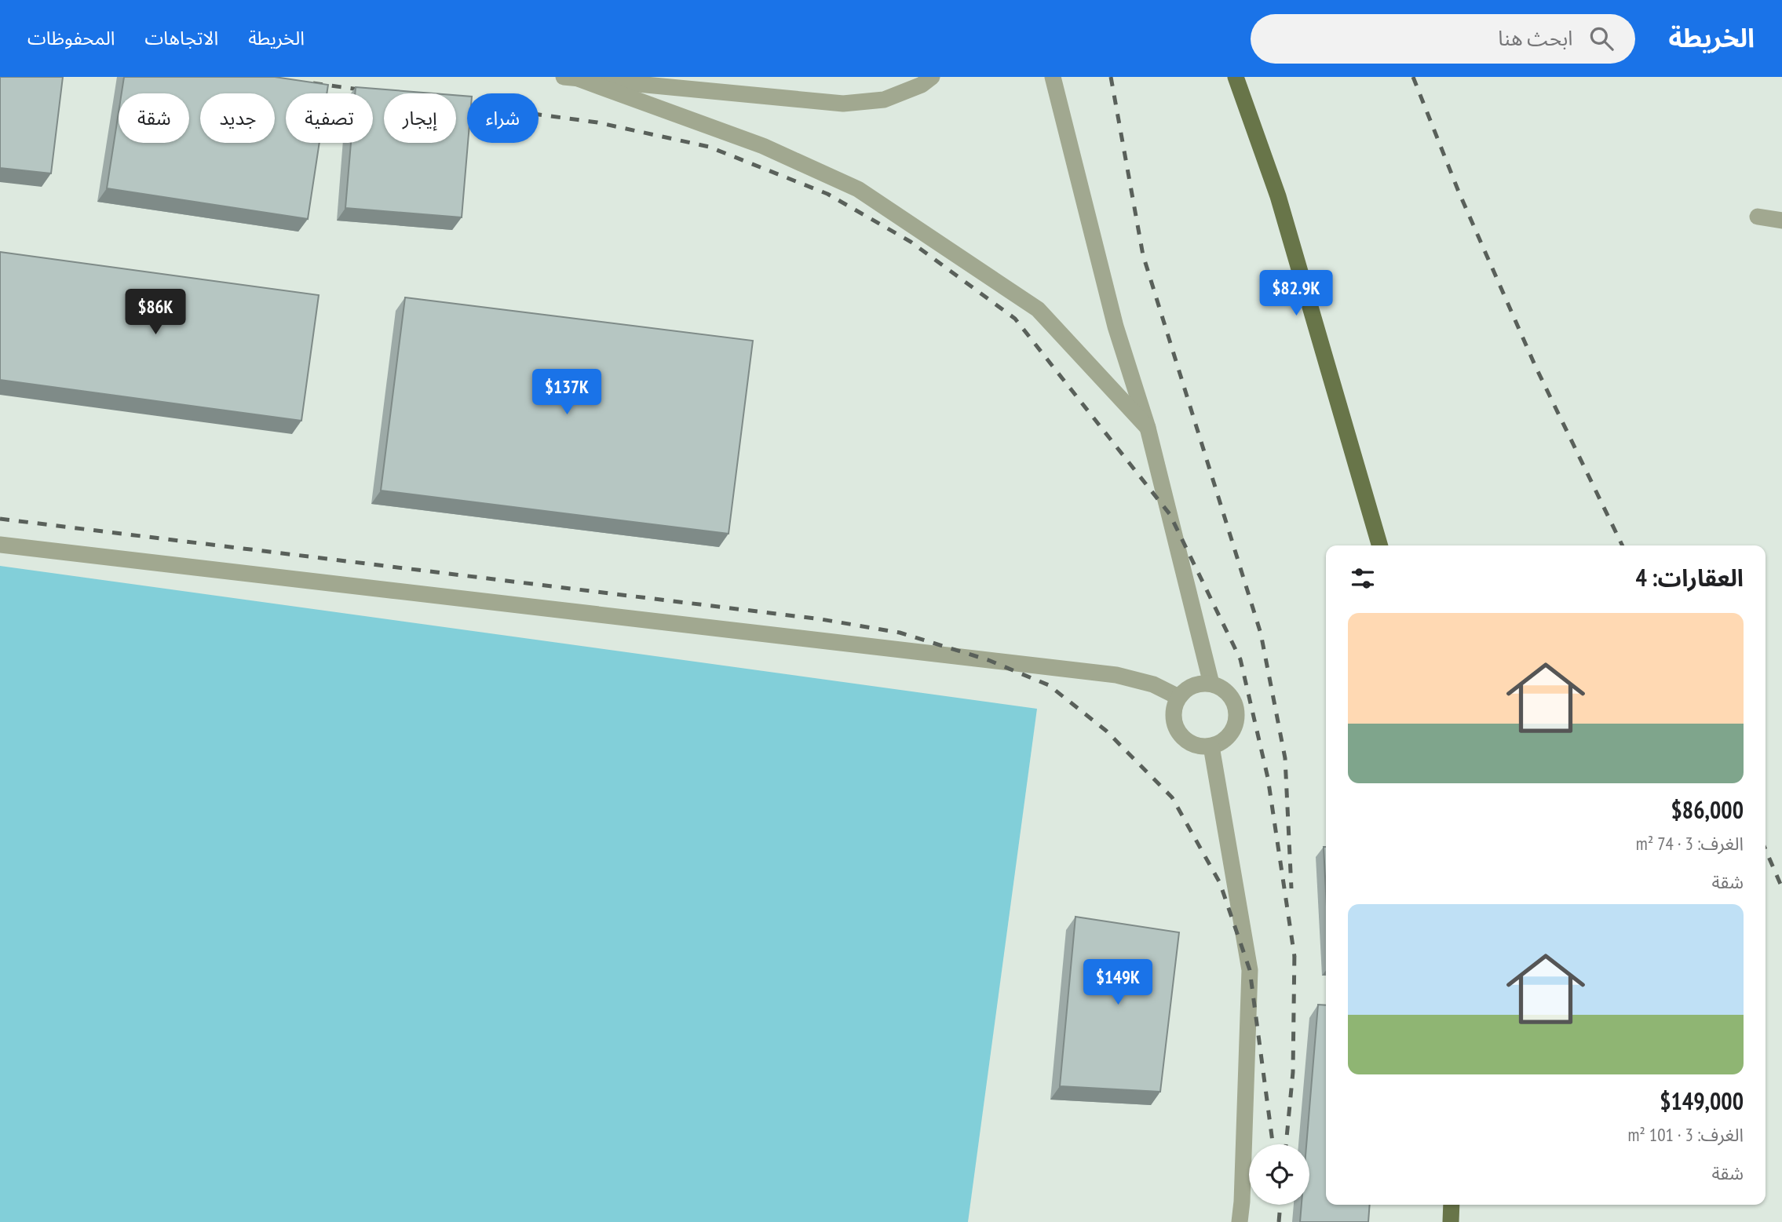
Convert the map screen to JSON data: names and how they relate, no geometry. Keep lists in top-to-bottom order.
{
  "page": {
    "header": "الخريطة",
    "search": "ابحث هنا",
    "nav": ["الخريطة", "الاتجاهات", "المحفوظات"],
    "chip": [
      "شراء",
      "إيجار",
      "تصفية",
      "جديد",
      "شقة"
    ],
    "price": [
      "$82.9K",
      "$86K",
      "$137K",
      "$149K"
    ],
    "heading": "العقارات: 4",
    "list": [
      {
        "name": "$86,000",
        "note": "الغرف: 3 · 74 m² · شقة"
      },
      {
        "name": "$149,000",
        "note": "الغرف: 3 · 101 m² · شقة"
      }
    ]
  }
}
